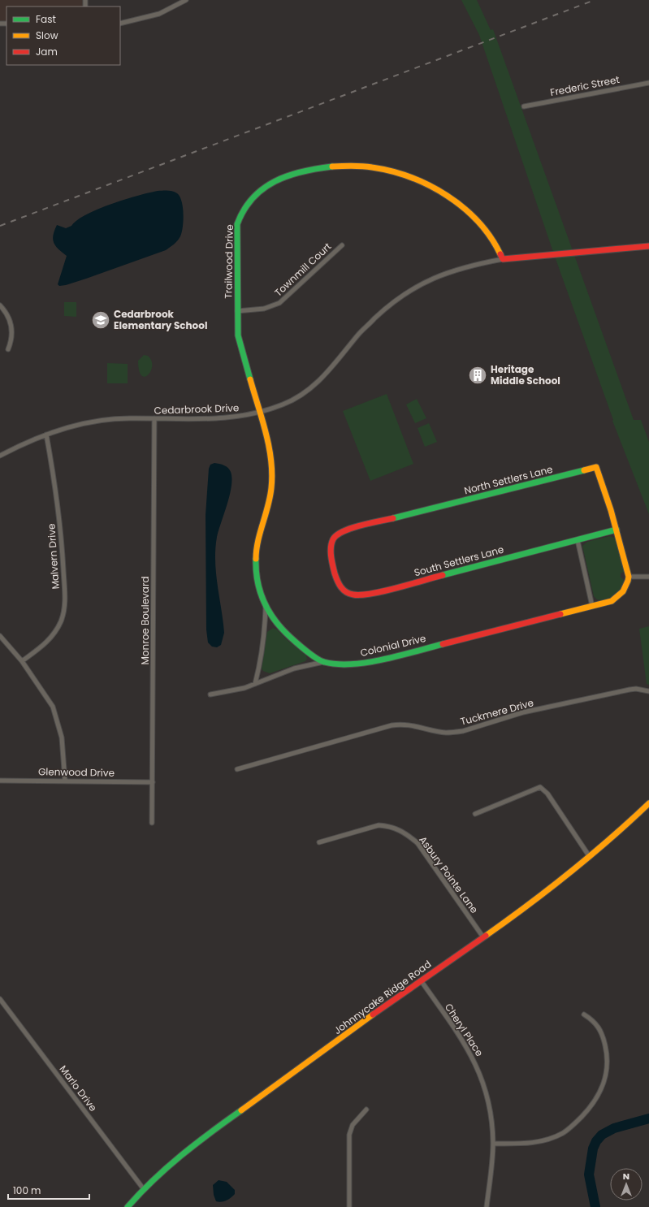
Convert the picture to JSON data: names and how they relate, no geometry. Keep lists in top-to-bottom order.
{
  "streets": {
    "street": [
      "Frederic Street",
      "Trailwood Drive",
      "Townmill Court",
      "Cedarbrook Drive",
      "North Settlers Lane",
      "Malvern Drive",
      "South Settlers Lane",
      "Monroe Boulevard",
      "Colonial Drive",
      "Tuckmere Drive",
      "Glenwood Drive",
      "Asbury Pointe Lane",
      "Johnnycake Ridge Road",
      "Cheryl Place",
      "Marlo Drive"
    ]
  },
  "crossings": [
    ["Trailwood Drive", "Townmill Court"],
    ["Trailwood Drive", "Cedarbrook Drive"],
    ["Cedarbrook Drive", "Malvern Drive"],
    ["Cedarbrook Drive", "Monroe Boulevard"],
    ["North Settlers Lane", "South Settlers Lane"],
    ["North Settlers Lane", "Colonial Drive"],
    ["Monroe Boulevard", "Glenwood Drive"],
    ["Asbury Pointe Lane", "Johnnycake Ridge Road"],
    ["Johnnycake Ridge Road", "Cheryl Place"],
    ["Johnnycake Ridge Road", "Marlo Drive"]
  ],
  "places": {
    "school or university": ["Cedarbrook Elementary School"],
    "building": ["Heritage Middle School"]
  },
  "legend": ["Fast", "Slow", "Jam"],
  "scale_bar": "100 m",
  "north": "top"
}
